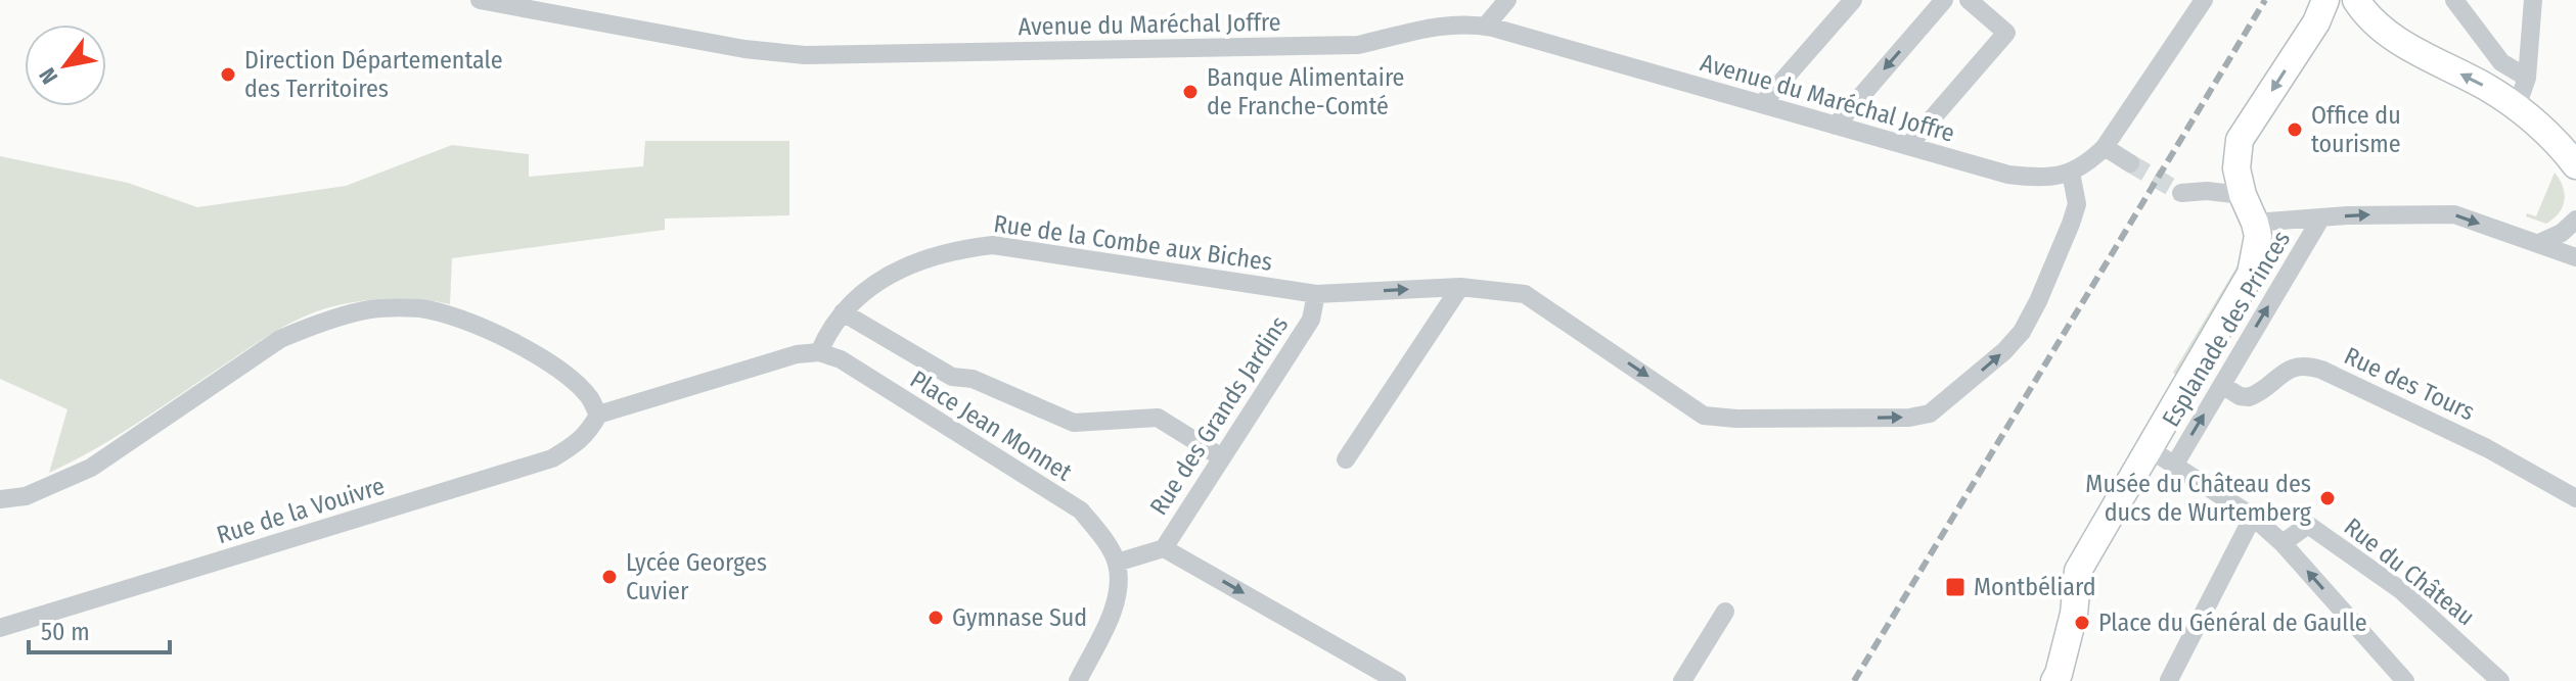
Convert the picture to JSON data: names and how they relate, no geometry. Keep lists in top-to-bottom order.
{
  "streets": {
    "street": [
      "Avenue du Maréchal Joffre",
      "Rue de la Combe aux Biches",
      "Esplanade des Princes",
      "Rue des Tours",
      "Rue des Grands Jardins",
      "Place Jean Monnet",
      "Rue de la Vouivre",
      "Rue du Château"
    ]
  },
  "crossings": [
    ["Rue de la Combe aux Biches", "Rue des Grands Jardins"],
    ["Rue de la Combe aux Biches", "Place Jean Monnet"],
    ["Esplanade des Princes", "Rue des Tours"],
    ["Rue des Grands Jardins", "Place Jean Monnet"]
  ],
  "one_way": ["Esplanade des Princes"],
  "places": {
    "other": [
      "Direction Départementale des Territoires",
      "Banque Alimentaire de Franche-Comté",
      "Office du tourisme",
      "Musée du Château des ducs de Wurtemberg",
      "Lycée Georges Cuvier",
      "Gymnase Sud",
      "Place du Général de Gaulle"
    ],
    "transit": ["Montbéliard"]
  },
  "scale_bar": "50 m",
  "north": "bottom left"
}
